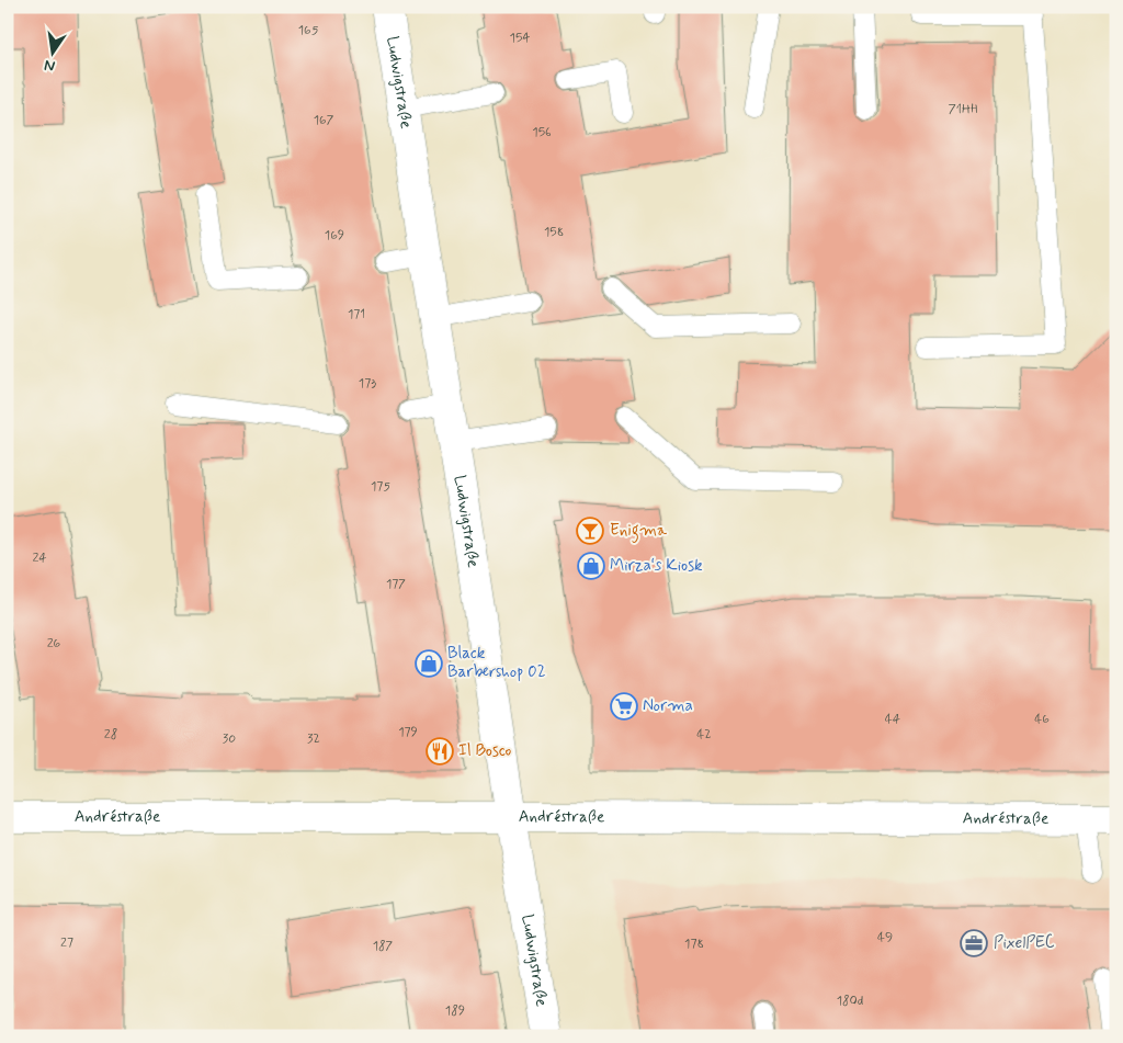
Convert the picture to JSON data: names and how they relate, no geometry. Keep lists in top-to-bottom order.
{
  "streets": {
    "street": ["Ludwigstraße", "Andréstraße"]
  },
  "crossings": [
    ["Ludwigstraße", "Andréstraße"]
  ],
  "places": {
    "bar": ["Enigma"],
    "shop": ["Mirza‘s Kiosk", "Black Barbershop 02"],
    "supermarket": ["Norma"],
    "restaurant": ["Il Bosco"],
    "office": ["PixelPEC"]
  },
  "house_numbers": [
    "165",
    "154",
    "71HH",
    "167",
    "156",
    "158",
    "169",
    "171",
    "173",
    "175",
    "24",
    "177",
    "26",
    "44",
    "46",
    "179",
    "28",
    "42",
    "30",
    "32",
    "49",
    "27",
    "178",
    "187",
    "180d",
    "189"
  ],
  "north": "bottom"
}
